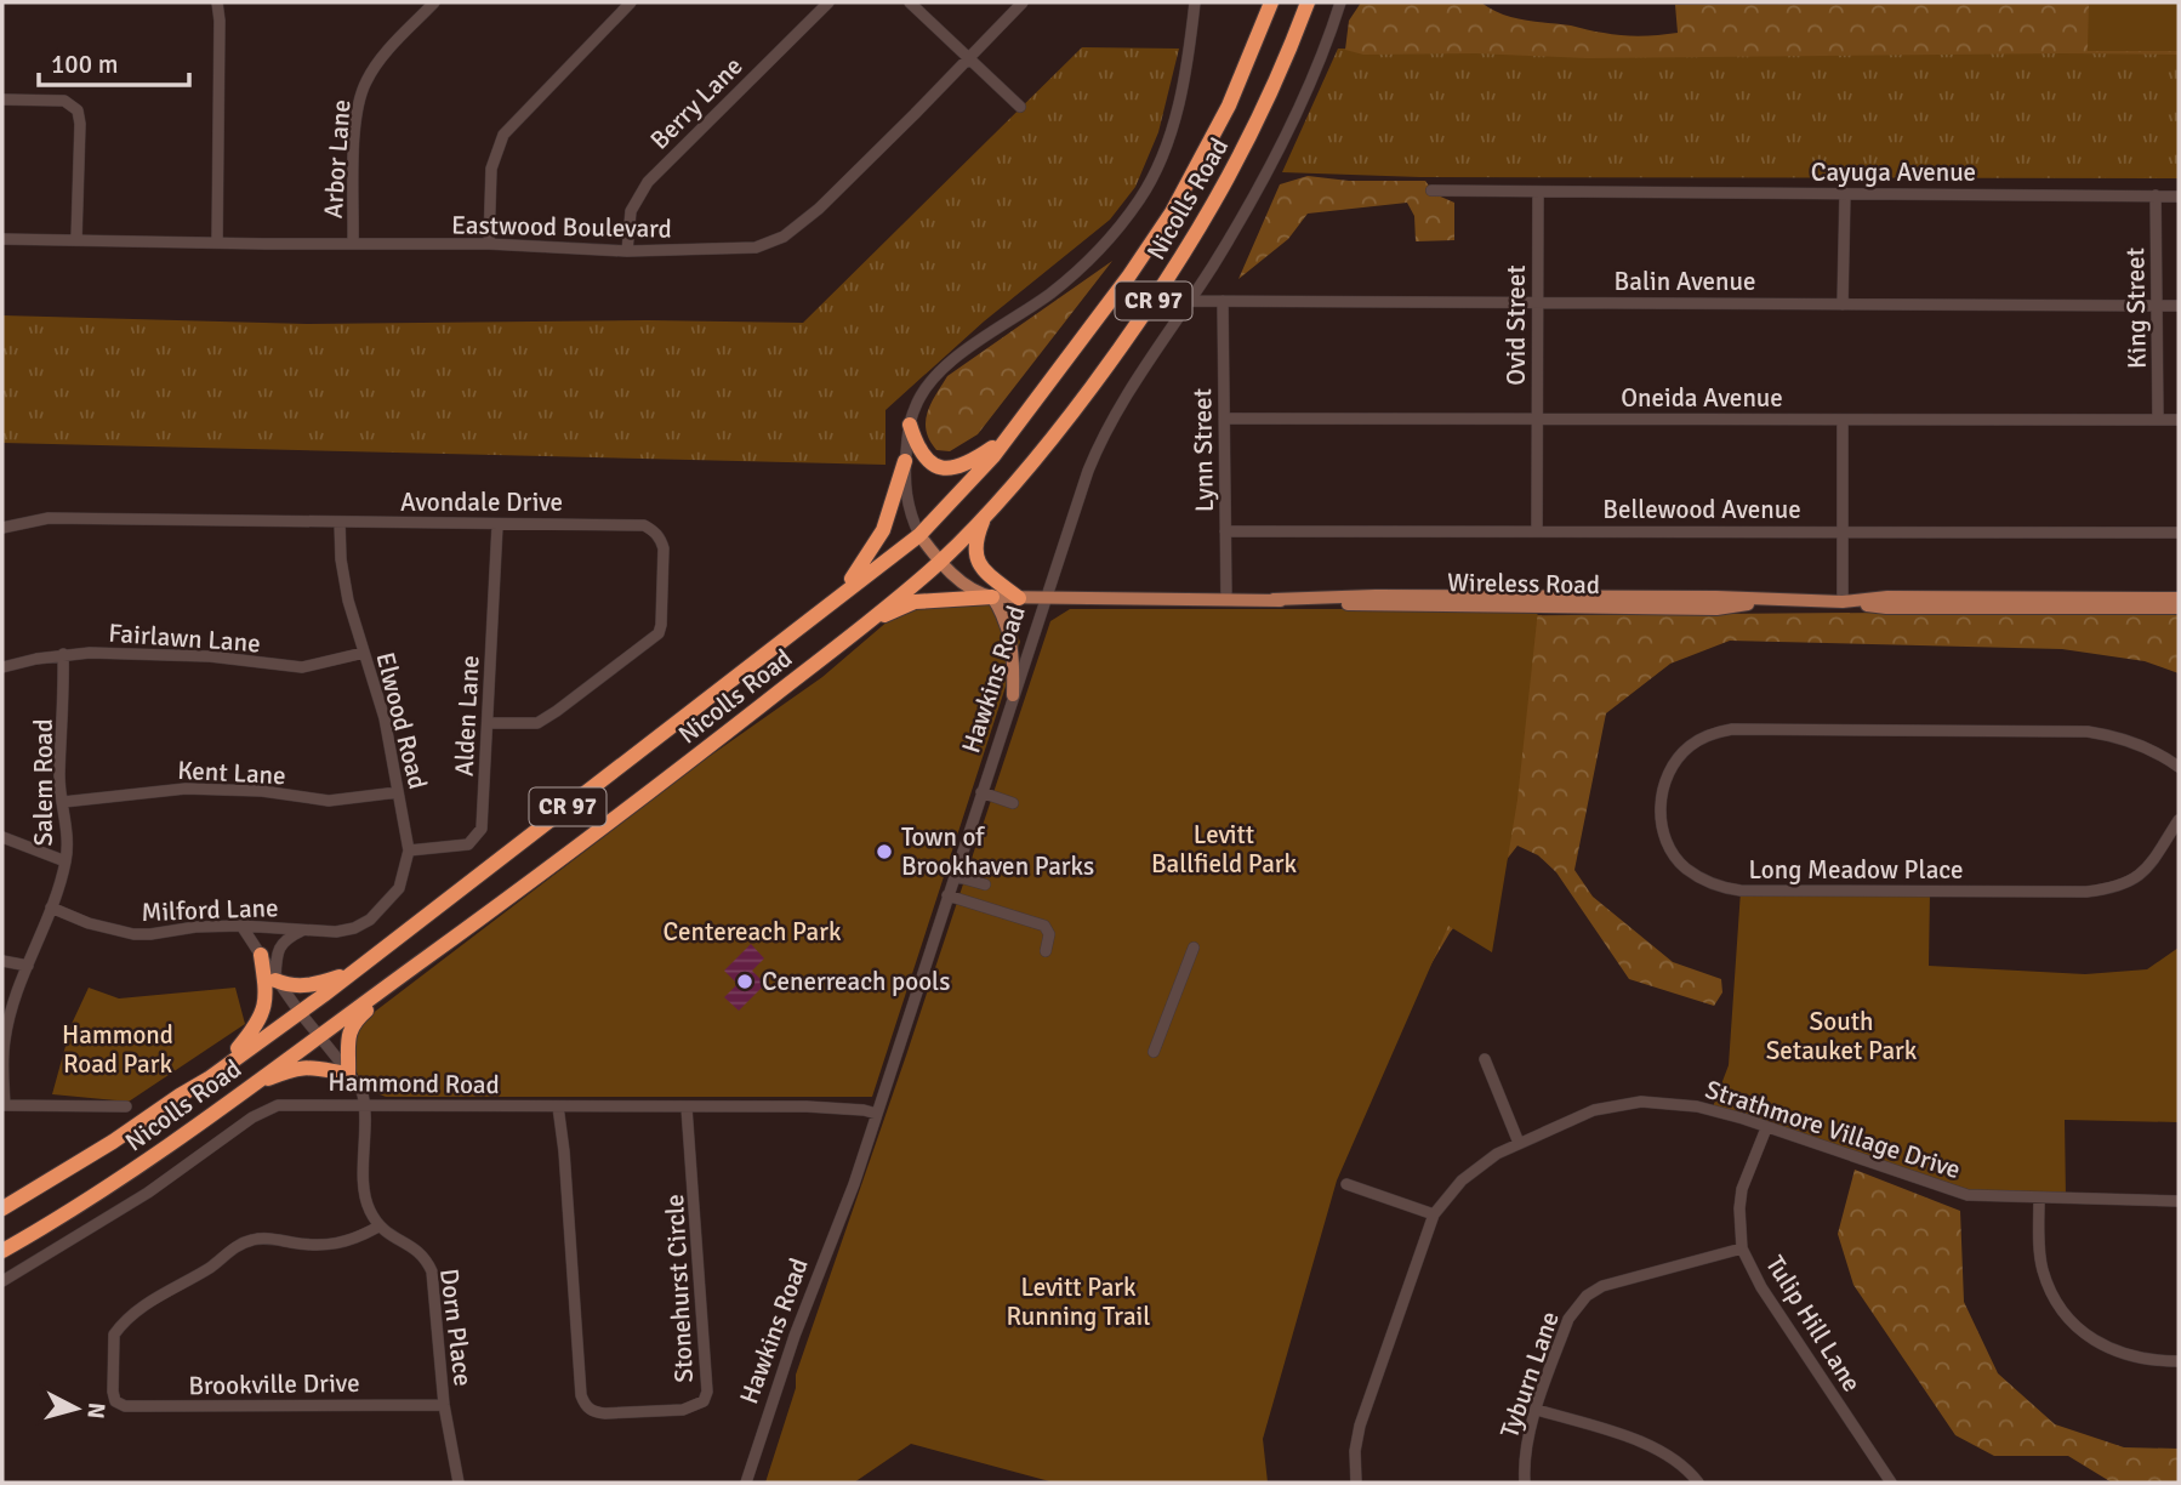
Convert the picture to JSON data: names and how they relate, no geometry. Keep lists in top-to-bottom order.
{
  "streets": {
    "highway": ["Nicolls Road", "CR 97"],
    "main road": ["Wireless Road", "Hawkins Road"],
    "street": [
      "Berry Lane",
      "Arbor Lane",
      "Cayuga Avenue",
      "Eastwood Boulevard",
      "Balin Avenue",
      "King Street",
      "Ovid Street",
      "Oneida Avenue",
      "Lynn Street",
      "Avondale Drive",
      "Bellewood Avenue",
      "Fairlawn Lane",
      "Alden Lane",
      "Elwood Road",
      "Kent Lane",
      "Salem Road",
      "Long Meadow Place",
      "Milford Lane",
      "Hammond Road",
      "Strathmore Village Drive",
      "Stonehurst Circle",
      "Tulip Hill Lane",
      "Dorn Place",
      "Tyburn Lane",
      "Brookville Drive"
    ]
  },
  "crossings": [
    ["Berry Lane", "Eastwood Boulevard"],
    ["Arbor Lane", "Eastwood Boulevard"],
    ["Cayuga Avenue", "King Street"],
    ["Cayuga Avenue", "Ovid Street"],
    ["Nicolls Road", "Hawkins Road"],
    ["Balin Avenue", "King Street"],
    ["Balin Avenue", "Ovid Street"],
    ["Balin Avenue", "Lynn Street"],
    ["King Street", "Oneida Avenue"],
    ["Ovid Street", "Oneida Avenue"],
    ["Ovid Street", "Bellewood Avenue"],
    ["Oneida Avenue", "Lynn Street"],
    ["Lynn Street", "Bellewood Avenue"],
    ["Lynn Street", "Wireless Road"],
    ["Avondale Drive", "Alden Lane"],
    ["Avondale Drive", "Elwood Road"],
    ["Wireless Road", "Hawkins Road"],
    ["Fairlawn Lane", "Elwood Road"],
    ["Fairlawn Lane", "Salem Road"],
    ["Hawkins Road", "Hammond Road"],
    ["Alden Lane", "Elwood Road"],
    ["Elwood Road", "Kent Lane"],
    ["Elwood Road", "Milford Lane"],
    ["Kent Lane", "Salem Road"],
    ["Salem Road", "Milford Lane"],
    ["Hammond Road", "Stonehurst Circle"],
    ["Strathmore Village Drive", "Tulip Hill Lane"],
    ["Tulip Hill Lane", "Tyburn Lane"],
    ["Dorn Place", "Brookville Drive"]
  ],
  "parks": [
    "Levitt Ballfield Park",
    "Centereach Park",
    "South Setauket Park",
    "Hammond Road Park",
    "Levitt Park Running Trail"
  ],
  "places": ["Town of Brookhaven Parks", "Cenerreach pools"],
  "scale_bar": "100 m",
  "north": "right"
}
